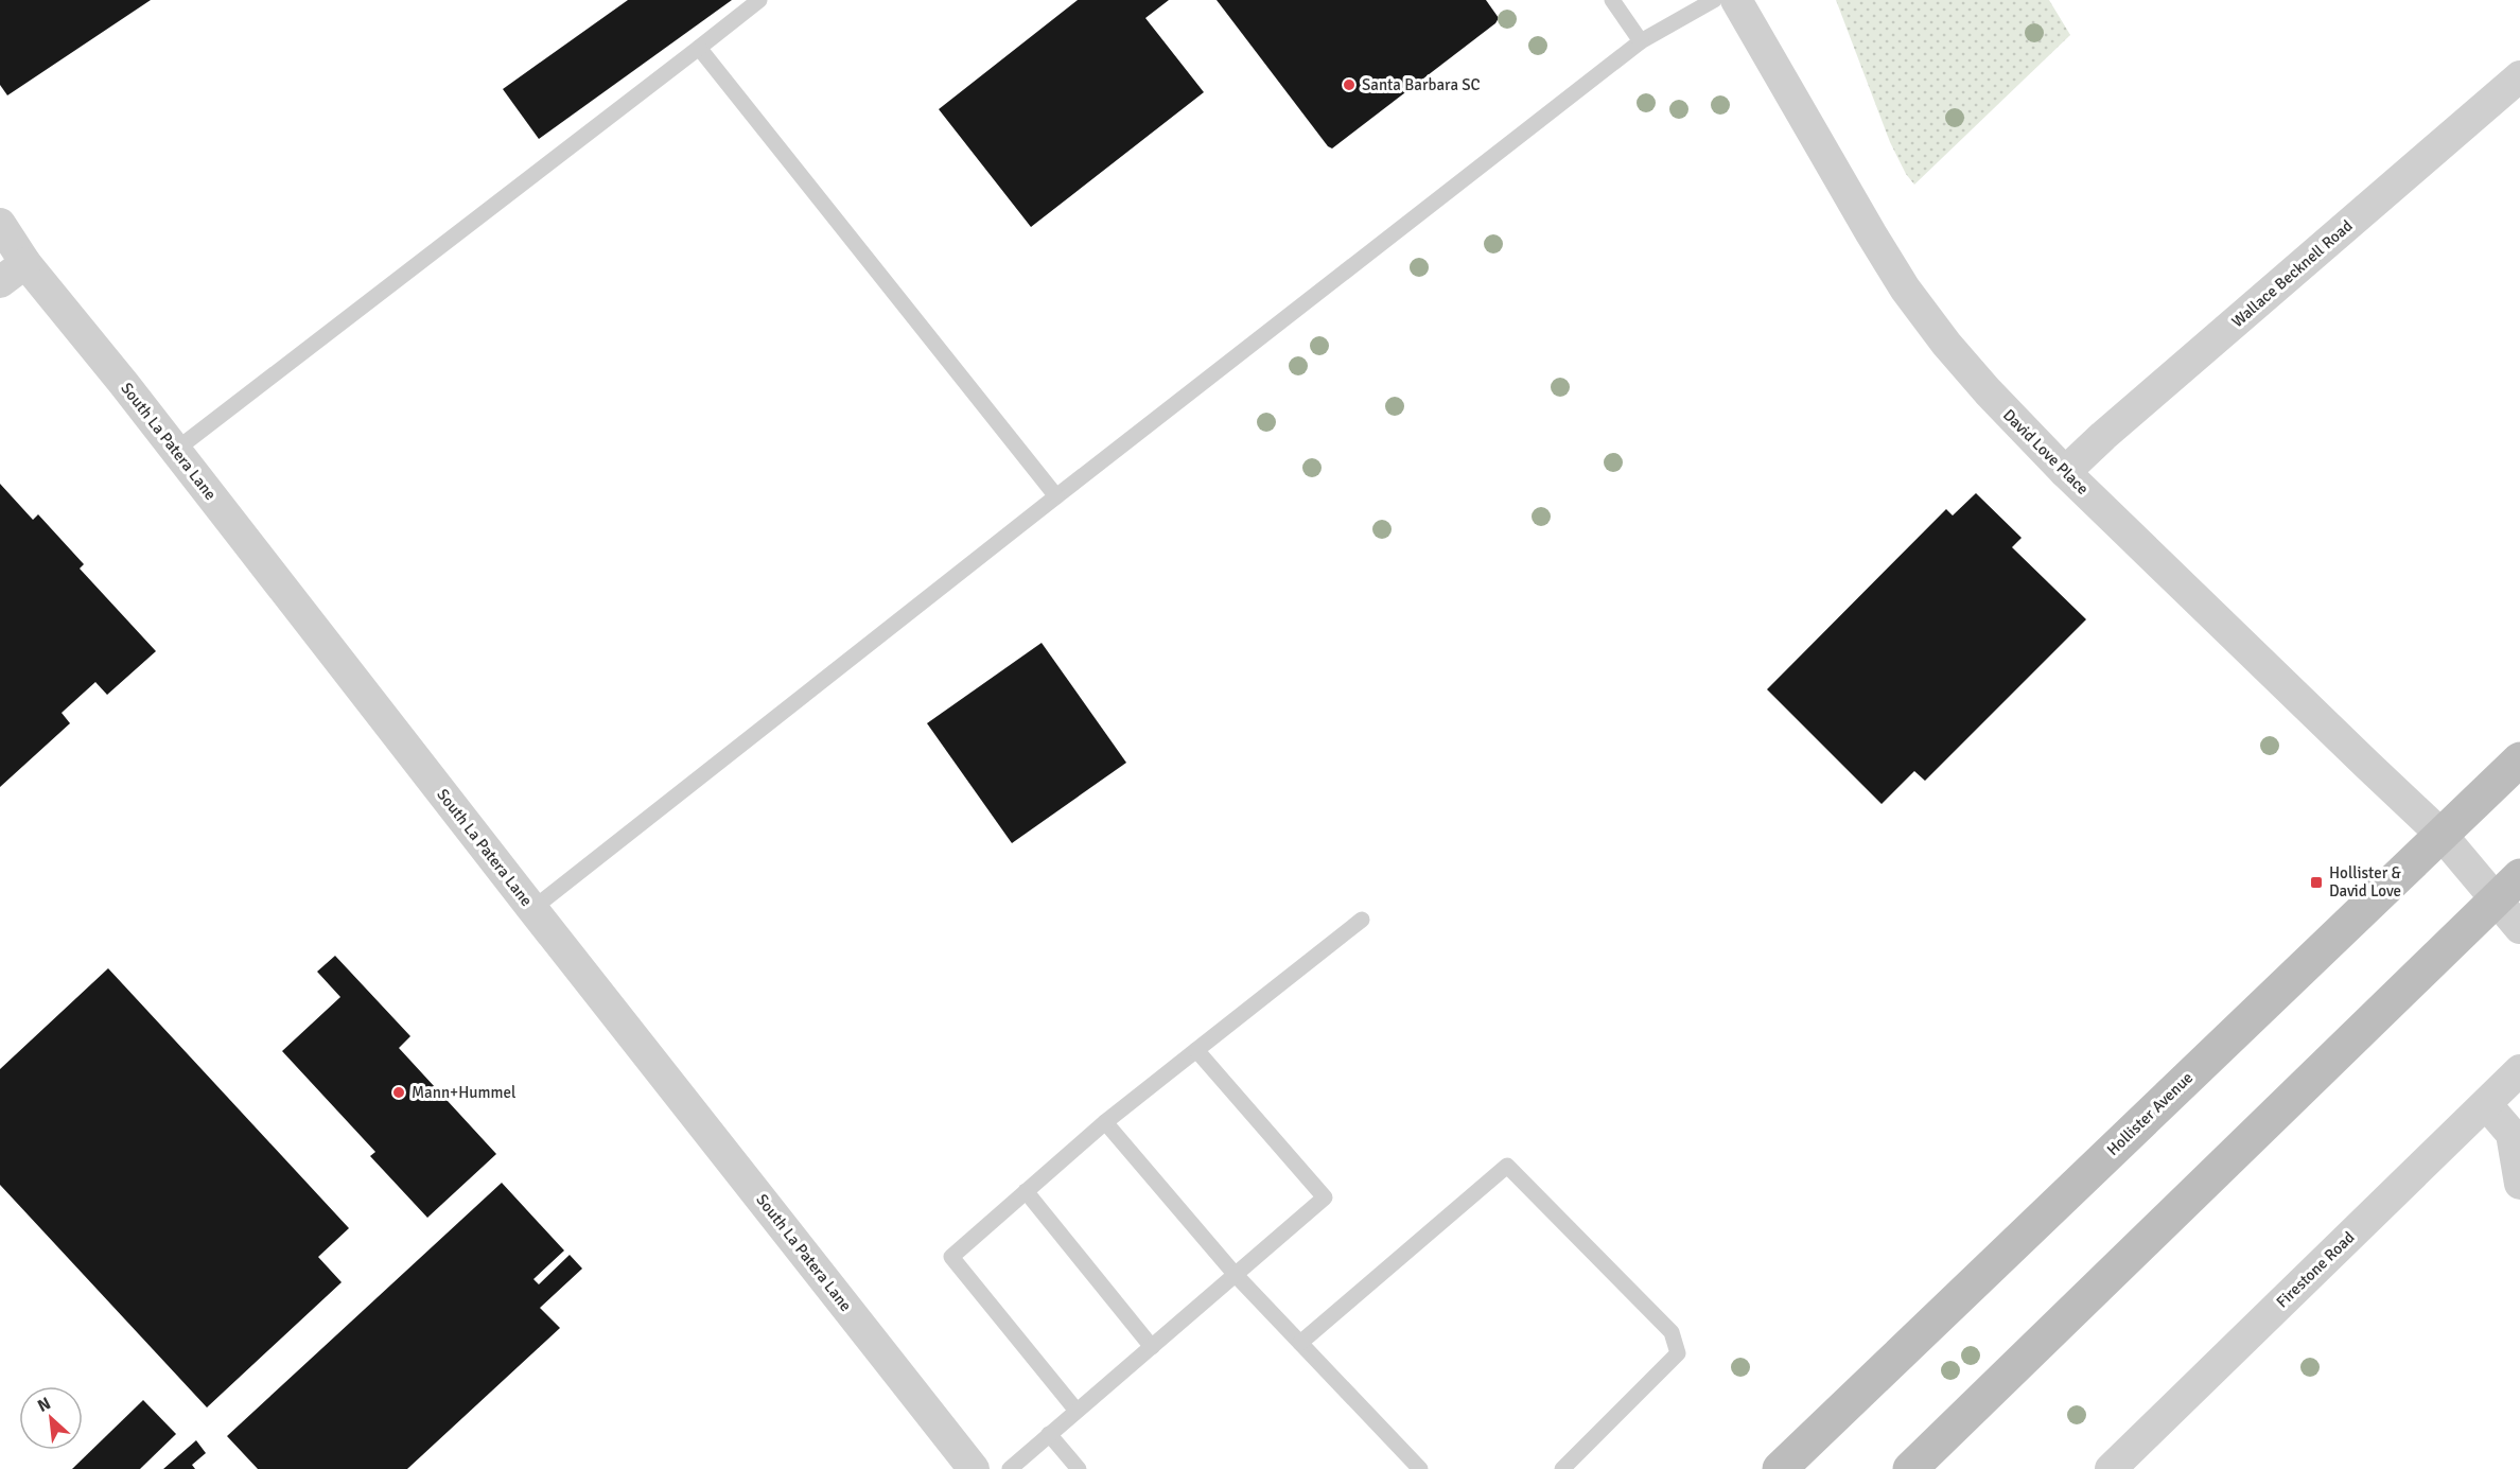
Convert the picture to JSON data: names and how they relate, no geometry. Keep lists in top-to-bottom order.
{
  "streets": {
    "main road": ["Hollister Avenue"],
    "street": [
      "Wallace Becknell Road",
      "South La Patera Lane",
      "David Love Place",
      "Firestone Road"
    ]
  },
  "crossings": [
    ["Wallace Becknell Road", "David Love Place"],
    ["David Love Place", "Hollister Avenue"]
  ],
  "places": {
    "other": ["Santa Barbara SC", "Mann+Hummel"],
    "transit": ["Hollister & David Love"]
  },
  "north": "top left"
}
